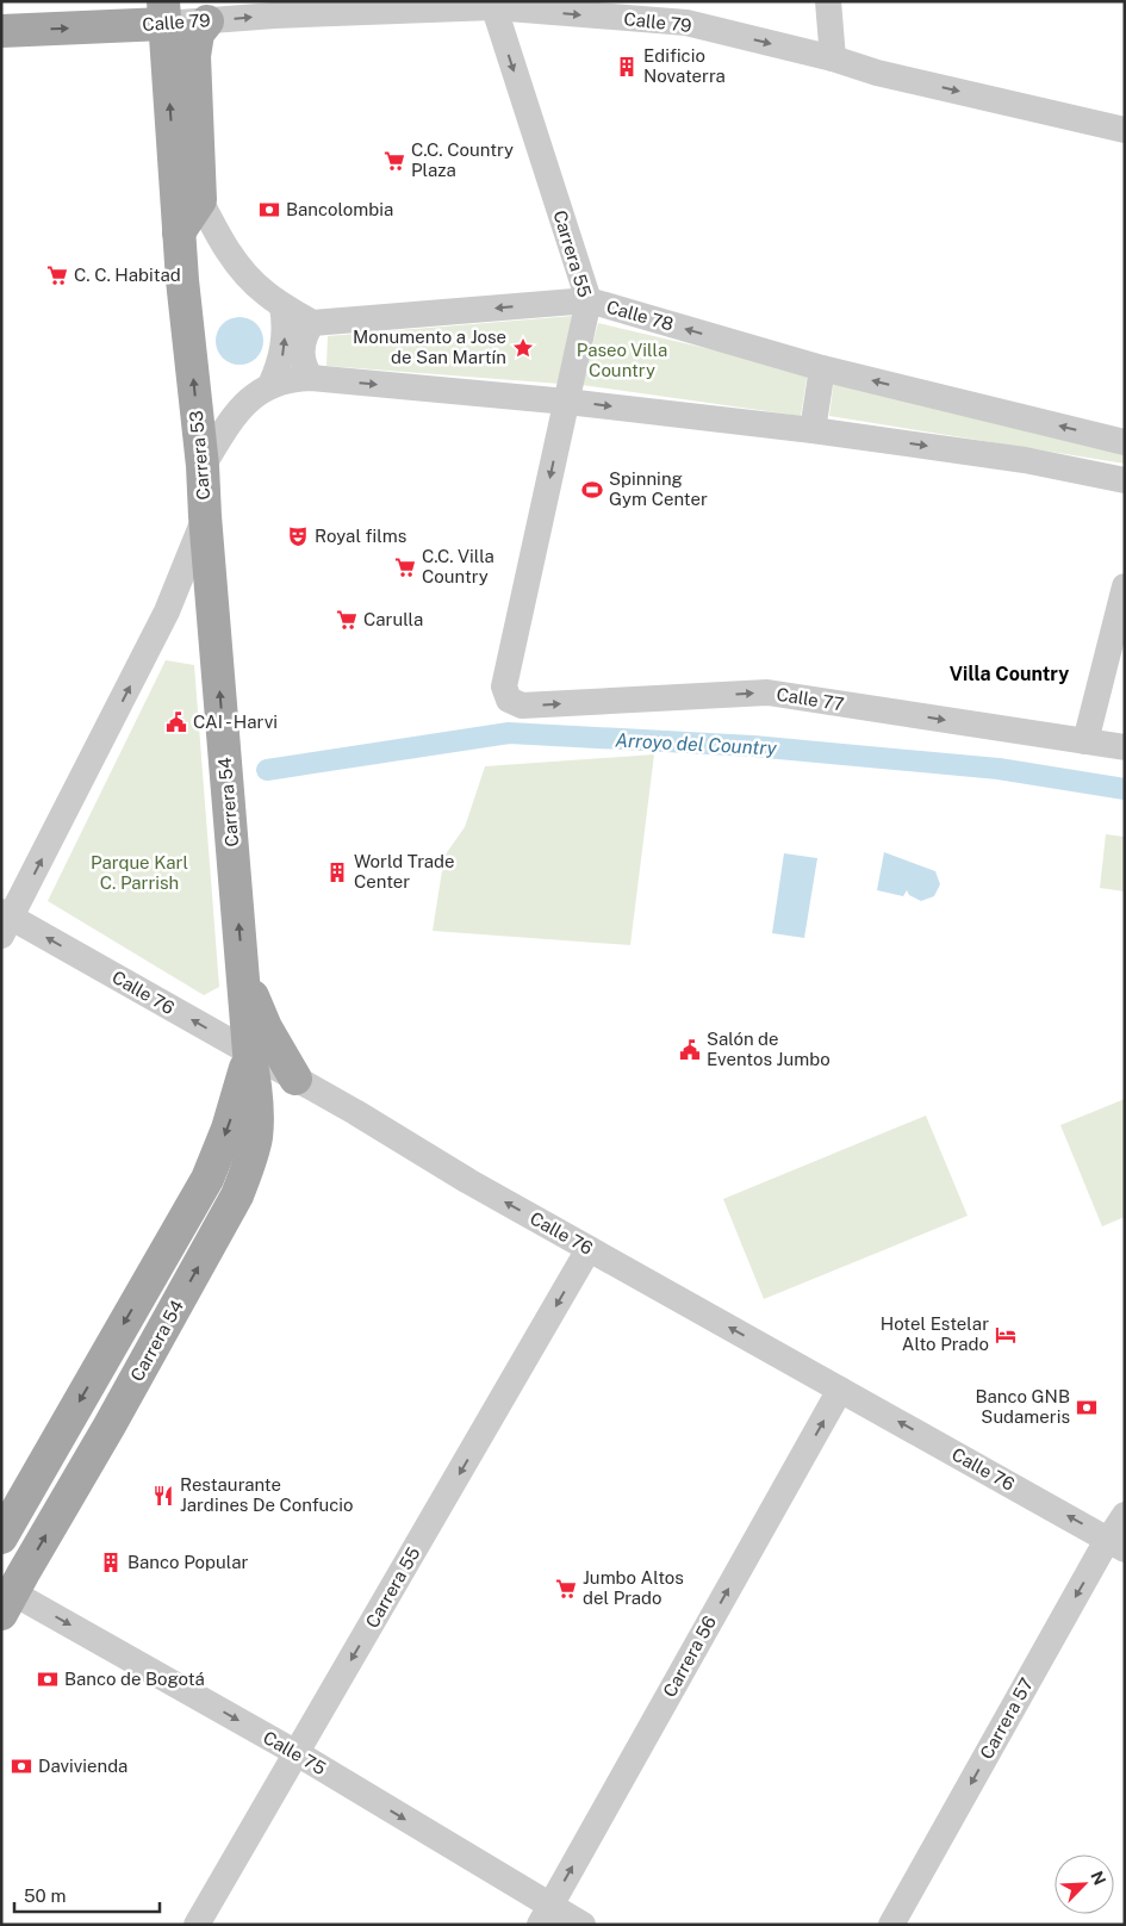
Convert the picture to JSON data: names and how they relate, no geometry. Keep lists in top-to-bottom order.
{
  "streets": {
    "main road": ["Calle 79", "Carrera 53", "Carrera 54"],
    "street": [
      "Carrera 55",
      "Calle 78",
      "Calle 77",
      "Calle 76",
      "Carrera 56",
      "Carrera 57",
      "Calle 75"
    ]
  },
  "crossings": [
    ["Calle 79", "Carrera 55"],
    ["Calle 79", "Carrera 53"],
    ["Carrera 55", "Calle 78"],
    ["Carrera 55", "Calle 77"],
    ["Carrera 55", "Calle 76"],
    ["Carrera 55", "Calle 75"],
    ["Carrera 53", "Carrera 54"],
    ["Carrera 53", "Calle 76"],
    ["Carrera 54", "Calle 76"],
    ["Carrera 54", "Calle 75"],
    ["Calle 76", "Carrera 56"],
    ["Calle 76", "Carrera 57"],
    ["Carrera 56", "Calle 75"]
  ],
  "one_way": [
    "Calle 79",
    "Carrera 55",
    "Carrera 53",
    "Calle 77",
    "Calle 76",
    "Carrera 56",
    "Carrera 57",
    "Calle 75"
  ],
  "districts": ["Villa Country"],
  "water": ["Arroyo del Country"],
  "parks": ["Paseo Villa Country", "Parque Karl C. Parrish"],
  "places": {
    "building": ["Edificio Novaterra", "World Trade Center", "Banco Popular"],
    "supermarket": [
      "C.C. Country Plaza",
      "C. C. Habitad",
      "C.C. Villa Country",
      "Carulla",
      "Jumbo Altos del Prado"
    ],
    "bank": [
      "Bancolombia",
      "Banco GNB Sudameris",
      "Banco de Bogotá",
      "Davivienda"
    ],
    "place": ["Monumento a Jose de San Martín"],
    "sports": ["Spinning Gym Center"],
    "theatre": ["Royal films"],
    "public building": ["CAI - Harvi", "Salón de Eventos Jumbo"],
    "hotel": ["Hotel Estelar Alto Prado"],
    "restaurant": ["Restaurante Jardines De Confucio"]
  },
  "scale_bar": "50 m",
  "north": "top right"
}
